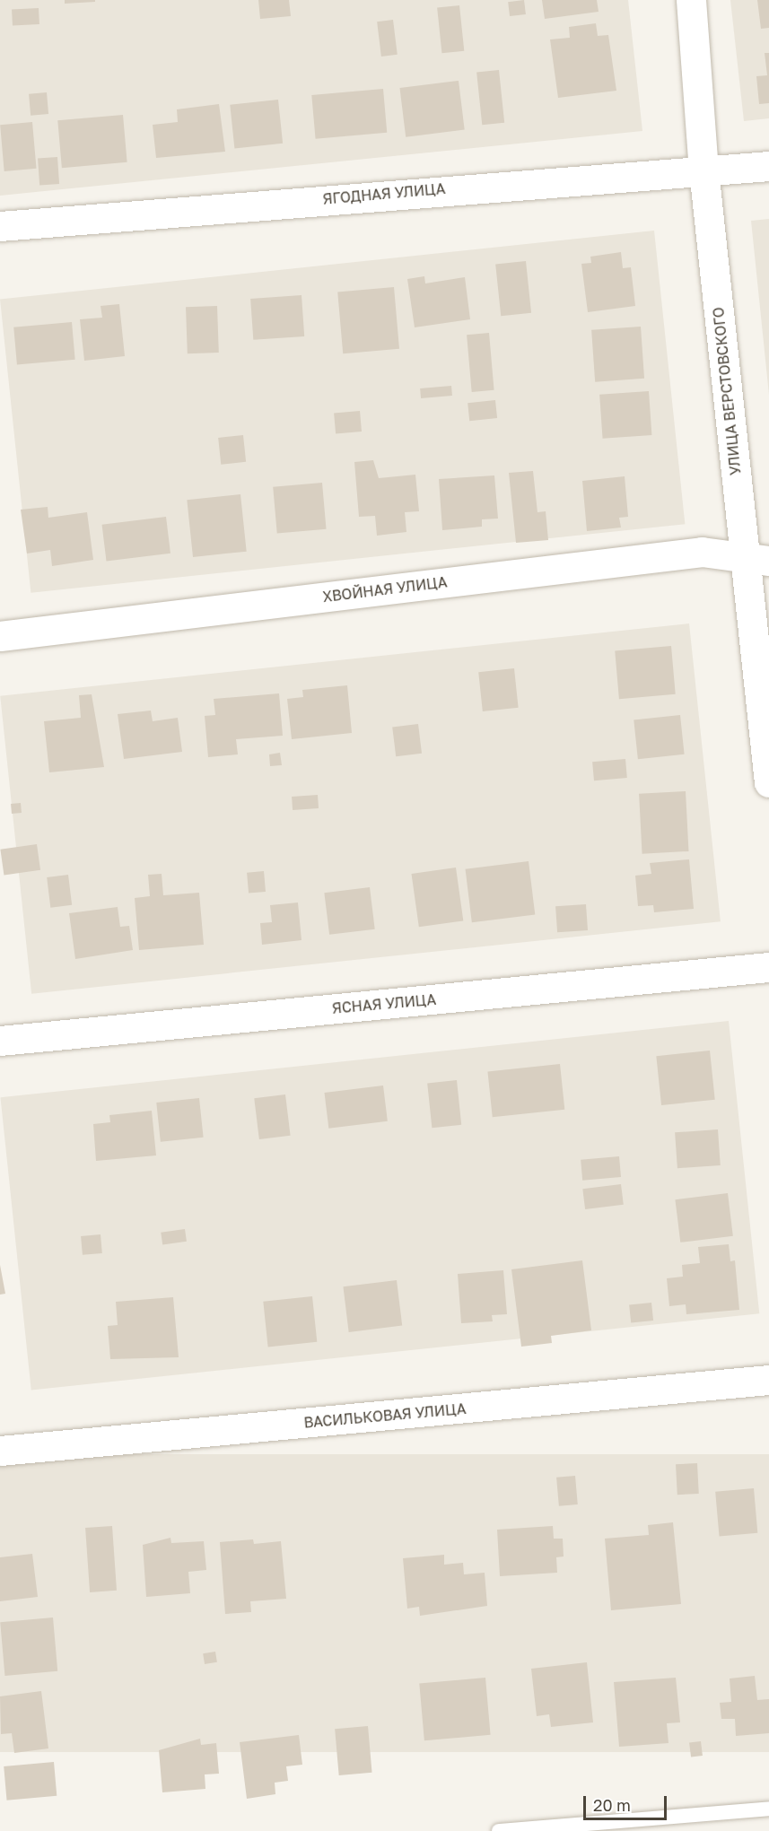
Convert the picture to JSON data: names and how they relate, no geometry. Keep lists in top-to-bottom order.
{
  "streets": {
    "street": [
      "ЯГОДНАЯ УЛИЦА",
      "УЛИЦА ВЕРСТОВСКОГО",
      "ХВОЙНАЯ УЛИЦА",
      "ЯСНАЯ УЛИЦА",
      "ВАСИЛЬКОВАЯ УЛИЦА"
    ]
  },
  "crossings": [
    ["ЯГОДНАЯ УЛИЦА", "УЛИЦА ВЕРСТОВСКОГО"],
    ["УЛИЦА ВЕРСТОВСКОГО", "ХВОЙНАЯ УЛИЦА"]
  ],
  "scale_bar": "20 m"
}
